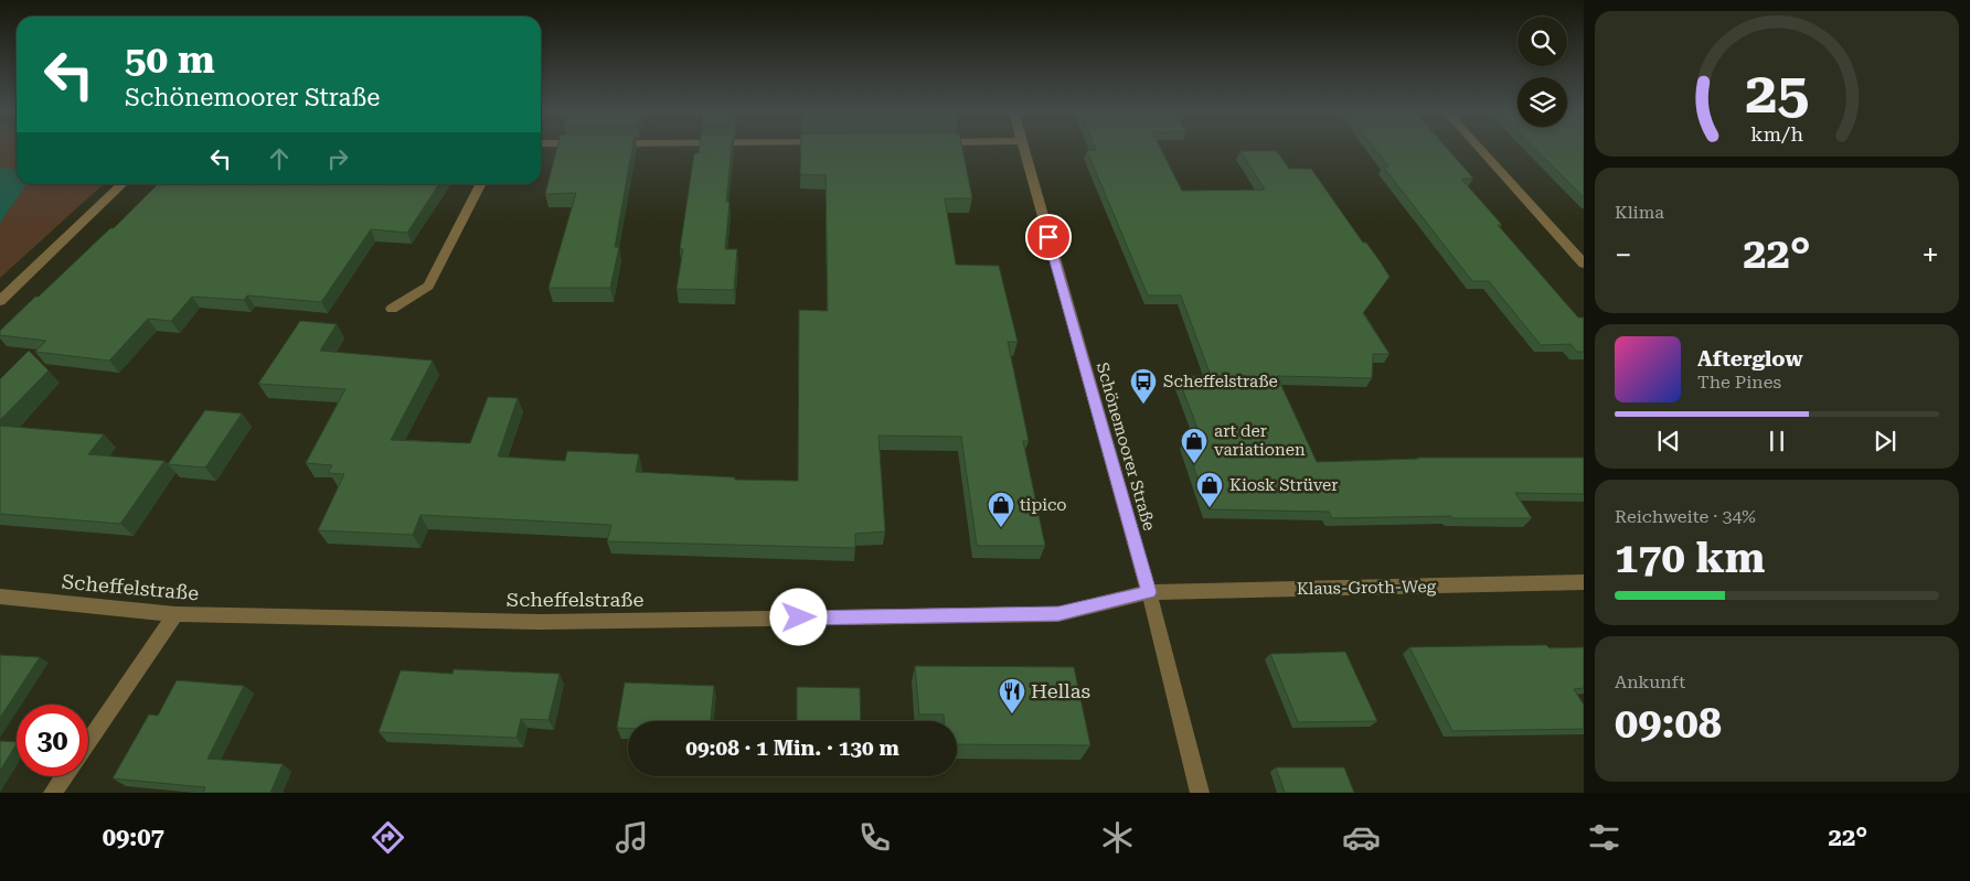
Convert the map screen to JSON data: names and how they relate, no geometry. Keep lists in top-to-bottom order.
{
  "streets": {
    "street": ["Schönemoorer Straße", "Scheffelstraße", "Klaus-Groth-Weg"]
  },
  "crossings": [
    ["Schönemoorer Straße", "Scheffelstraße"],
    ["Schönemoorer Straße", "Klaus-Groth-Weg"],
    ["Scheffelstraße", "Klaus-Groth-Weg"]
  ],
  "places": {
    "bus stop": ["Scheffelstraße"],
    "shop": ["art der variationen", "Kiosk Strüver", "tipico"],
    "restaurant": ["Hellas"]
  },
  "page": {
    "turn": ["50 m", "Schönemoorer Straße"],
    "tile": [
      "Klima",
      ["Reichweite · 34%", "170 km"],
      ["Ankunft", "09:08"]
    ],
    "heat": ["−", "22°", "+"],
    "song": ["Afterglow", "The Pines"],
    "limit": "30",
    "trip": "09:08 · 1 Min. · 130 m",
    "tabs": ["09:07", "22°"],
    "gauge": ["25", "km/h"]
  }
}
